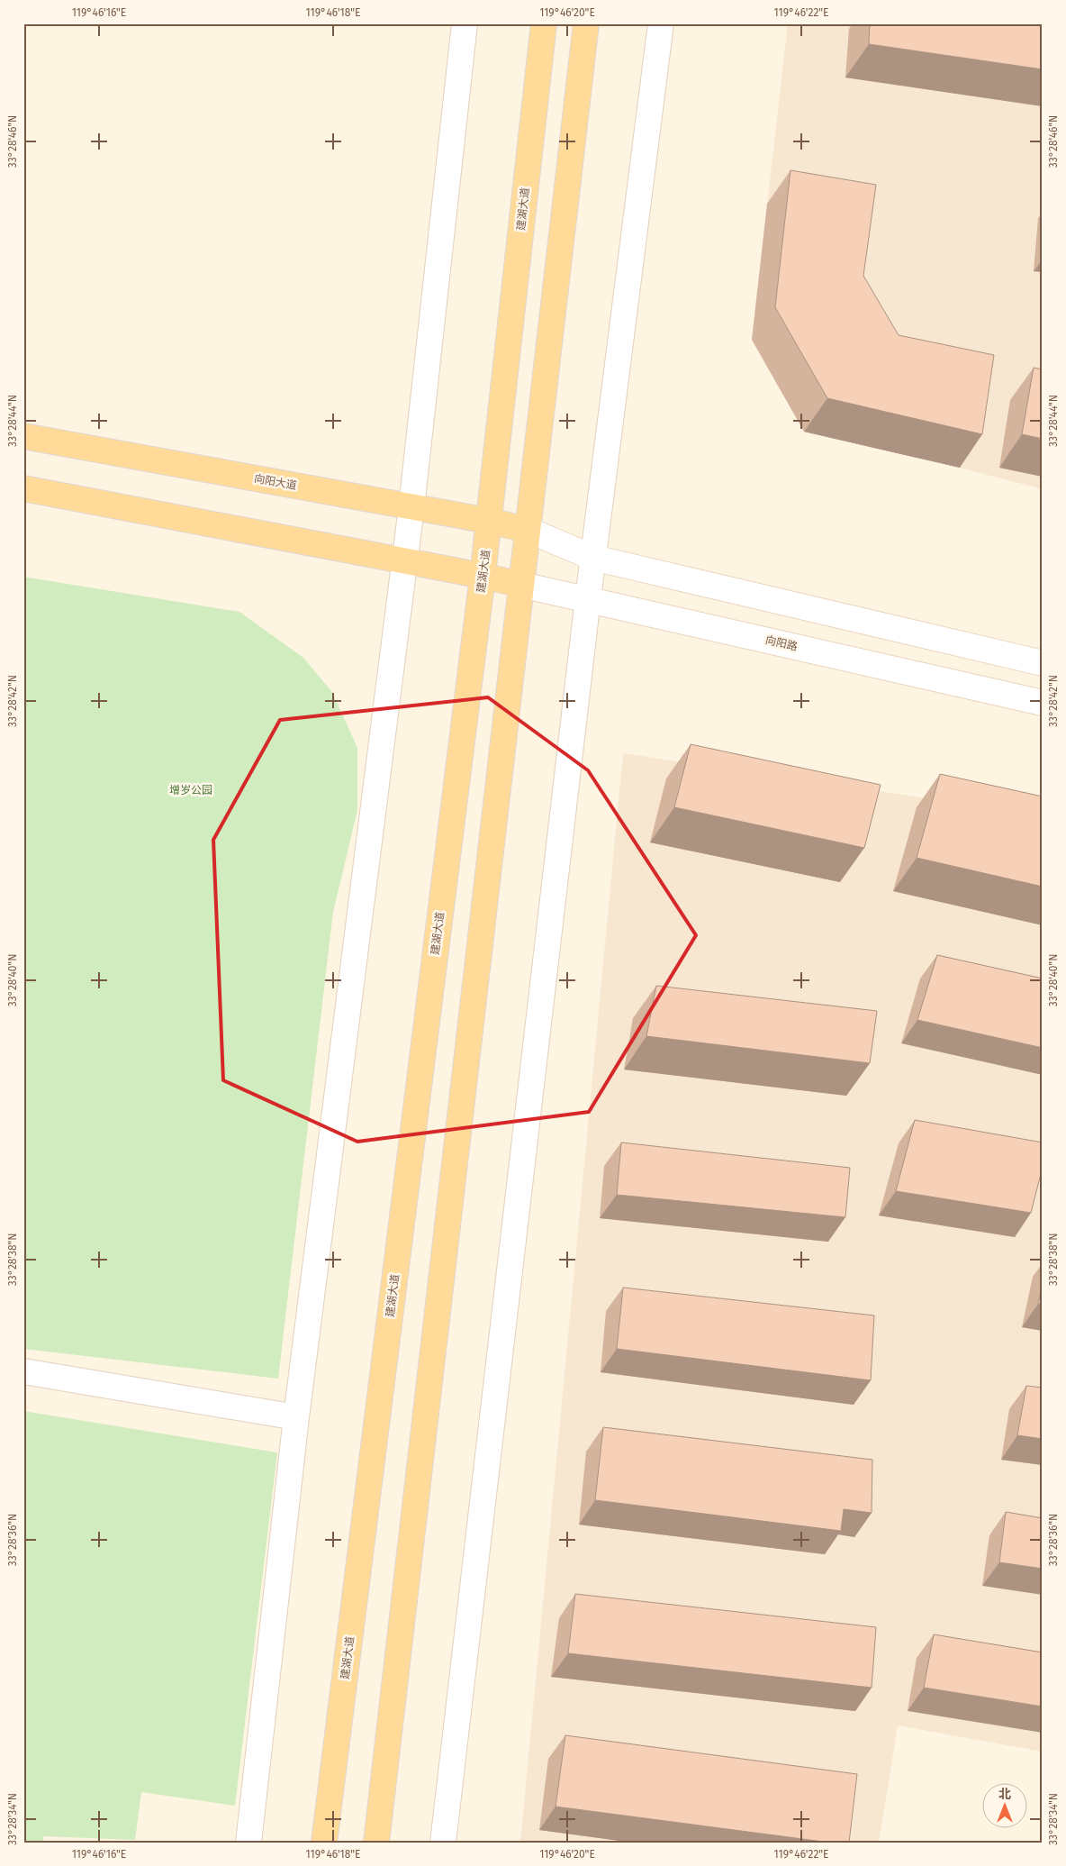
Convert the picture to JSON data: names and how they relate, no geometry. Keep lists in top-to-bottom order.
{
  "streets": {
    "main road": ["建湖大道", "向阳大道"],
    "street": ["向阳路"]
  },
  "crossings": [
    ["建湖大道", "向阳大道"]
  ],
  "parks": ["增岁公园"],
  "north": "top",
  "coordinates": [
    "119°46'16\"E",
    "119°46'18\"E",
    "119°46'20\"E",
    "119°46'22\"E",
    "33°28'46\"N",
    "33°28'44\"N",
    "33°28'42\"N",
    "33°28'40\"N",
    "33°28'38\"N",
    "33°28'36\"N",
    "33°28'34\"N"
  ]
}
